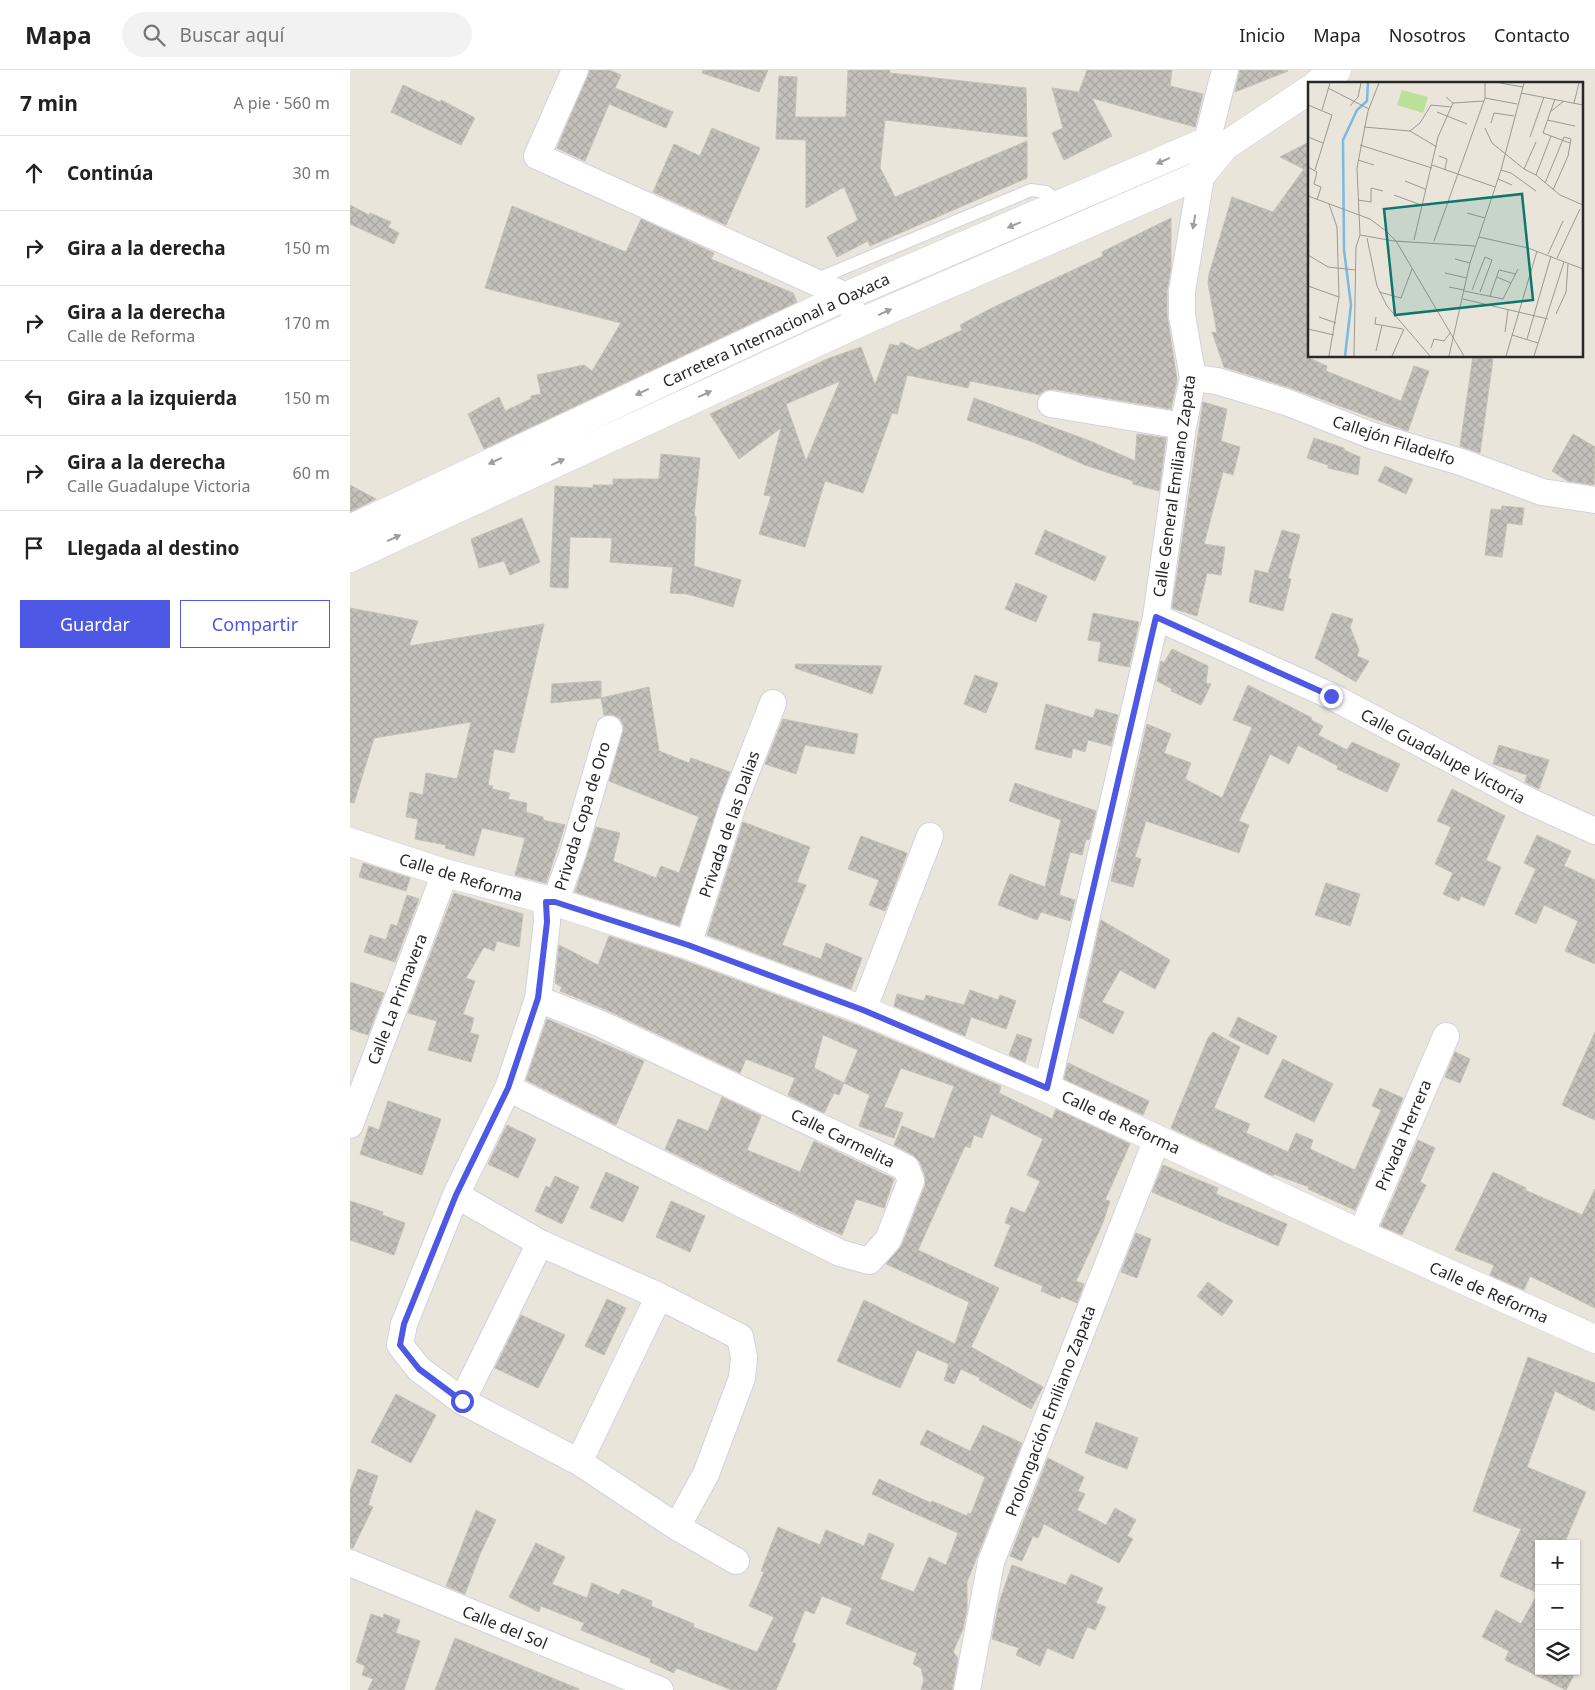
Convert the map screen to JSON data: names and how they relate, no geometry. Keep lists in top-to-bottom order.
{
  "streets": {
    "street": [
      "Carretera Internacional a Oaxaca",
      "Callejón Filadelfo",
      "Calle General Emiliano Zapata",
      "Calle Guadalupe Victoria",
      "Privada Copa de Oro",
      "Privada de las Dalias",
      "Calle de Reforma",
      "Calle La Primavera",
      "Privada Herrera",
      "Calle Carmelita",
      "Prolongación Emiliano Zapata",
      "Calle del Sol"
    ]
  },
  "crossings": [
    ["Carretera Internacional a Oaxaca", "Calle General Emiliano Zapata"],
    ["Callejón Filadelfo", "Calle General Emiliano Zapata"],
    ["Calle General Emiliano Zapata", "Calle Guadalupe Victoria"],
    ["Calle General Emiliano Zapata", "Calle de Reforma"],
    ["Privada Copa de Oro", "Calle de Reforma"],
    ["Privada de las Dalias", "Calle de Reforma"],
    ["Calle de Reforma", "Calle La Primavera"],
    ["Calle de Reforma", "Privada Herrera"],
    ["Calle de Reforma", "Prolongación Emiliano Zapata"]
  ],
  "page": {
    "header": "Mapa",
    "search": "Buscar aquí",
    "nav": [
      "Inicio",
      "Mapa",
      "Nosotros",
      "Contacto"
    ],
    "heading": ["7 min", "A pie · 560 m"],
    "list": [
      ["Continúa", "30 m"],
      ["Gira a la derecha", "150 m"],
      ["Gira a la derecha", "Calle de Reforma", "170 m"],
      ["Gira a la izquierda", "150 m"],
      ["Gira a la derecha", "Calle Guadalupe Victoria", "60 m"],
      "Llegada al destino"
    ],
    "buttons": ["Guardar", "Compartir"],
    "map_buttons": ["+", "−"]
  }
}
